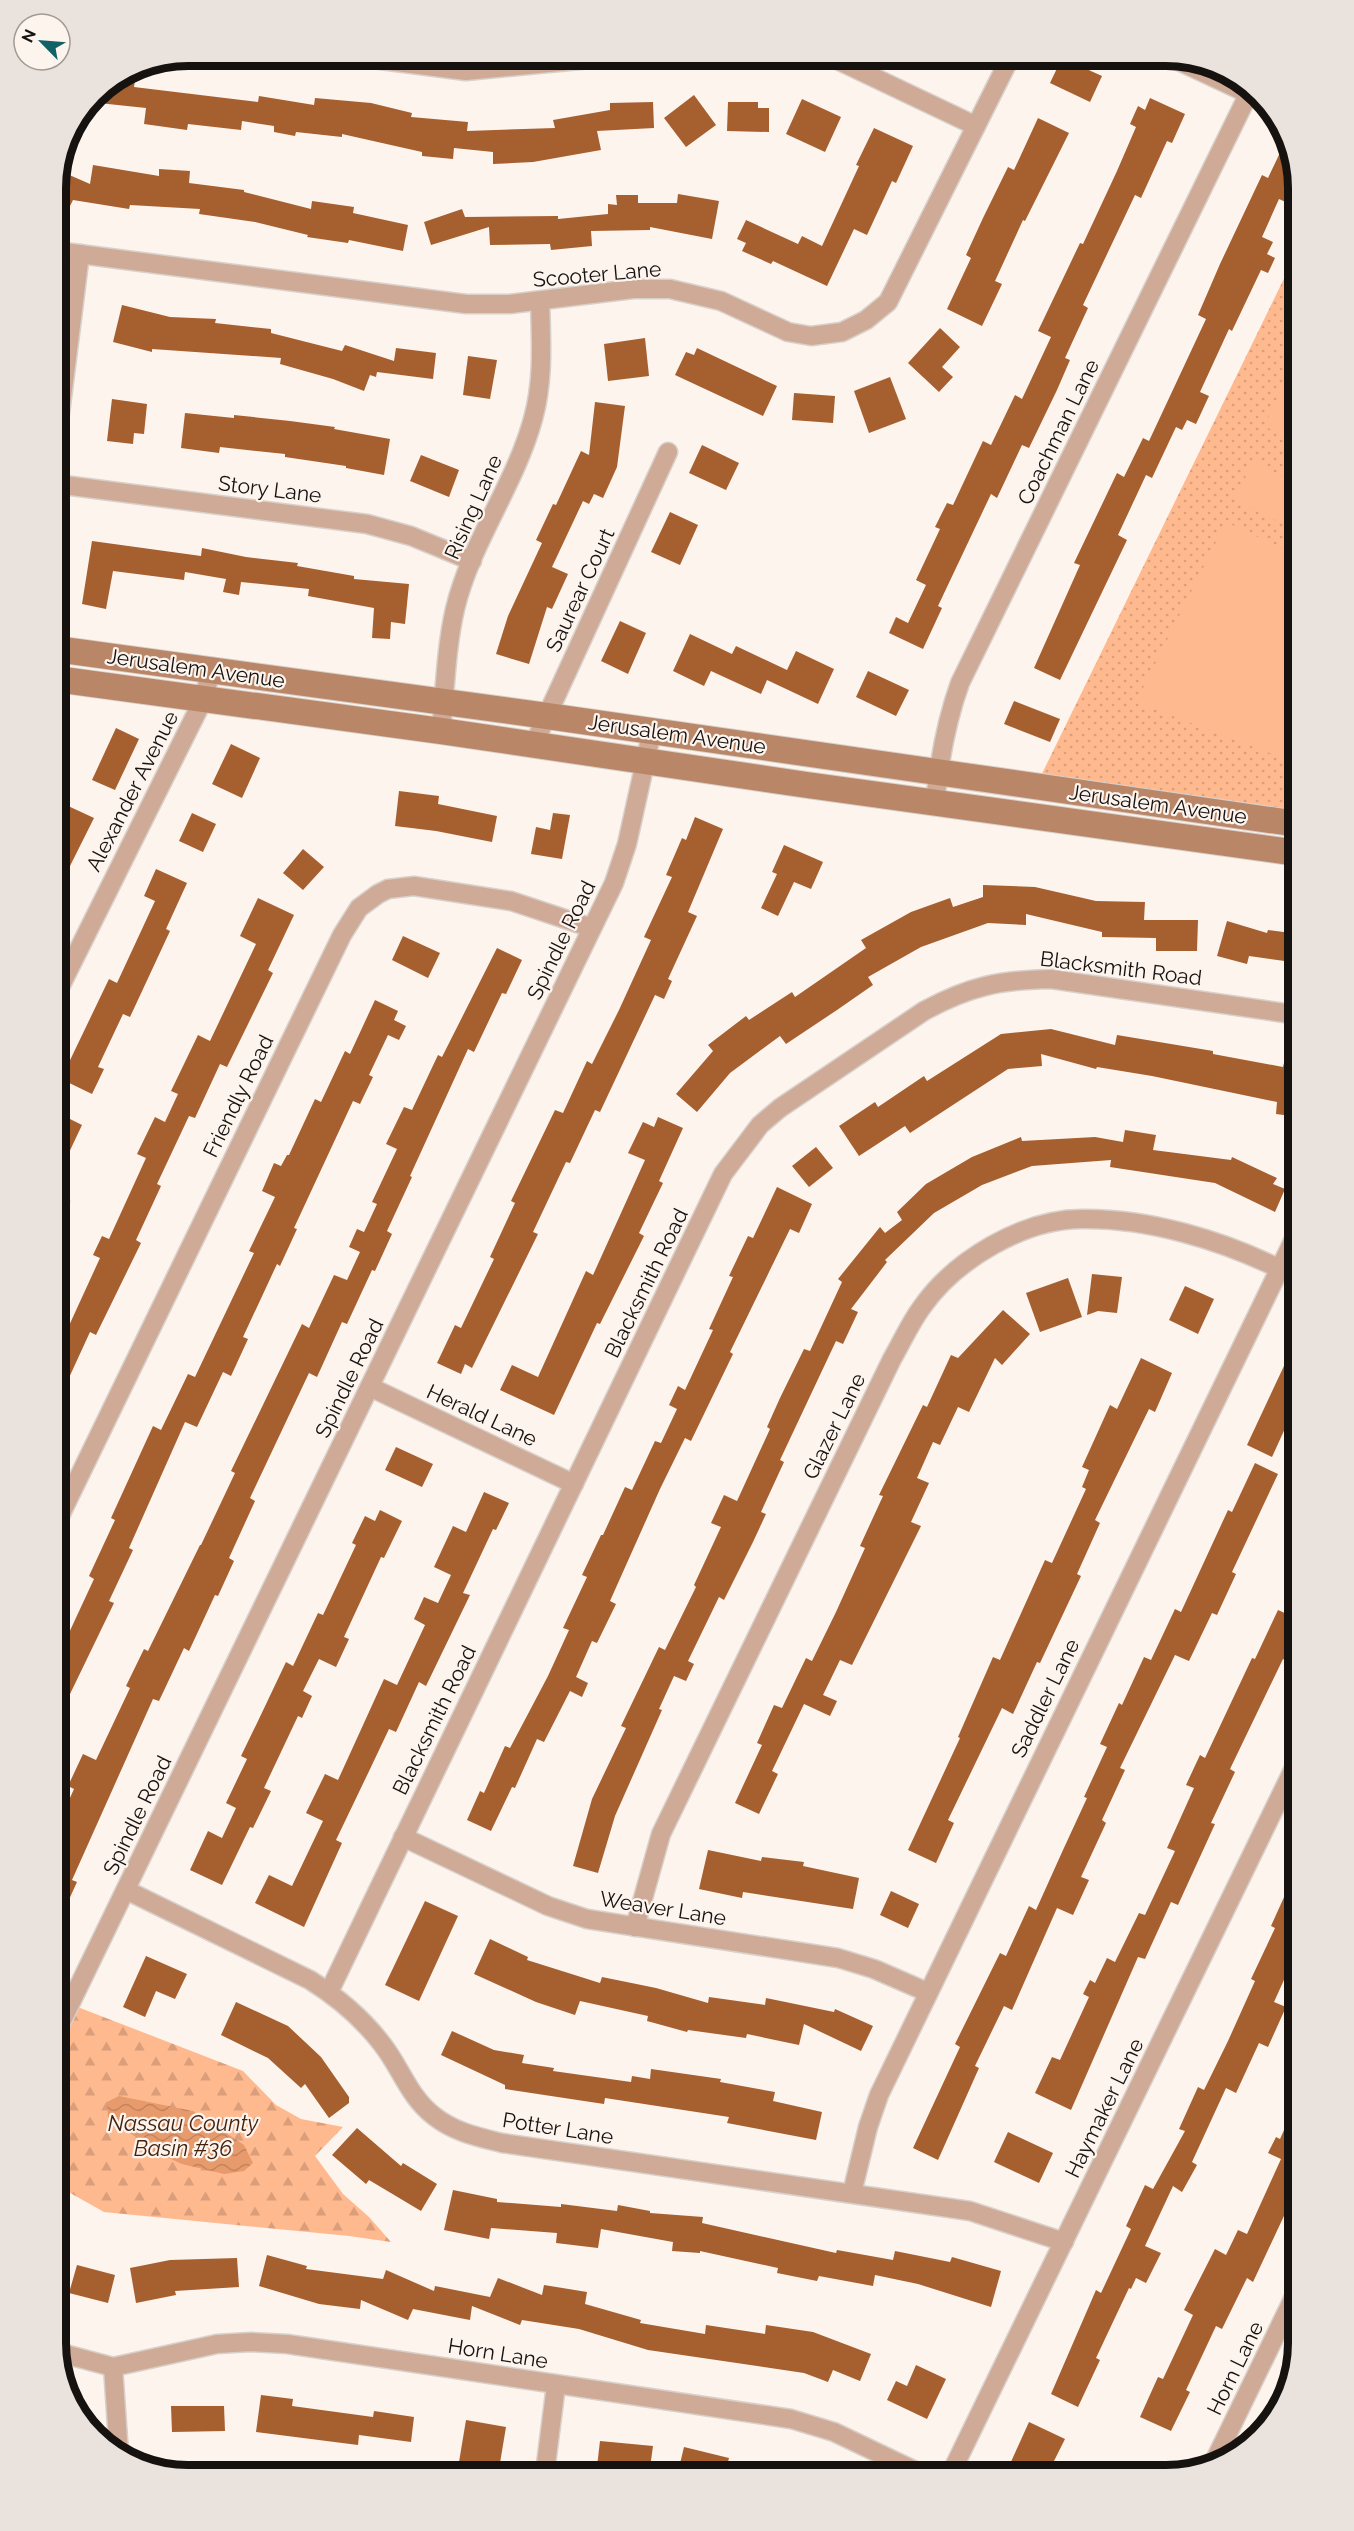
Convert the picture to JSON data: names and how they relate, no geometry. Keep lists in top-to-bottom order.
{
  "streets": {
    "main road": ["Jerusalem Avenue"],
    "street": [
      "Scooter Lane",
      "Coachman Lane",
      "Story Lane",
      "Rising Lane",
      "Saurear Court",
      "Alexander Avenue",
      "Spindle Road",
      "Blacksmith Road",
      "Friendly Road",
      "Herald Lane",
      "Glazer Lane",
      "Saddler Lane",
      "Weaver Lane",
      "Haymaker Lane",
      "Potter Lane",
      "Horn Lane"
    ]
  },
  "crossings": [
    ["Scooter Lane", "Rising Lane"],
    ["Coachman Lane", "Jerusalem Avenue"],
    ["Story Lane", "Rising Lane"],
    ["Rising Lane", "Jerusalem Avenue"],
    ["Saurear Court", "Jerusalem Avenue"],
    ["Jerusalem Avenue", "Alexander Avenue"],
    ["Jerusalem Avenue", "Spindle Road"],
    ["Spindle Road", "Friendly Road"],
    ["Spindle Road", "Herald Lane"],
    ["Spindle Road", "Potter Lane"],
    ["Blacksmith Road", "Herald Lane"],
    ["Blacksmith Road", "Weaver Lane"],
    ["Blacksmith Road", "Potter Lane"],
    ["Glazer Lane", "Saddler Lane"],
    ["Glazer Lane", "Weaver Lane"],
    ["Saddler Lane", "Weaver Lane"],
    ["Saddler Lane", "Potter Lane"],
    ["Haymaker Lane", "Potter Lane"]
  ],
  "water": ["Nassau County Basin #36"],
  "north": "top left"
}
